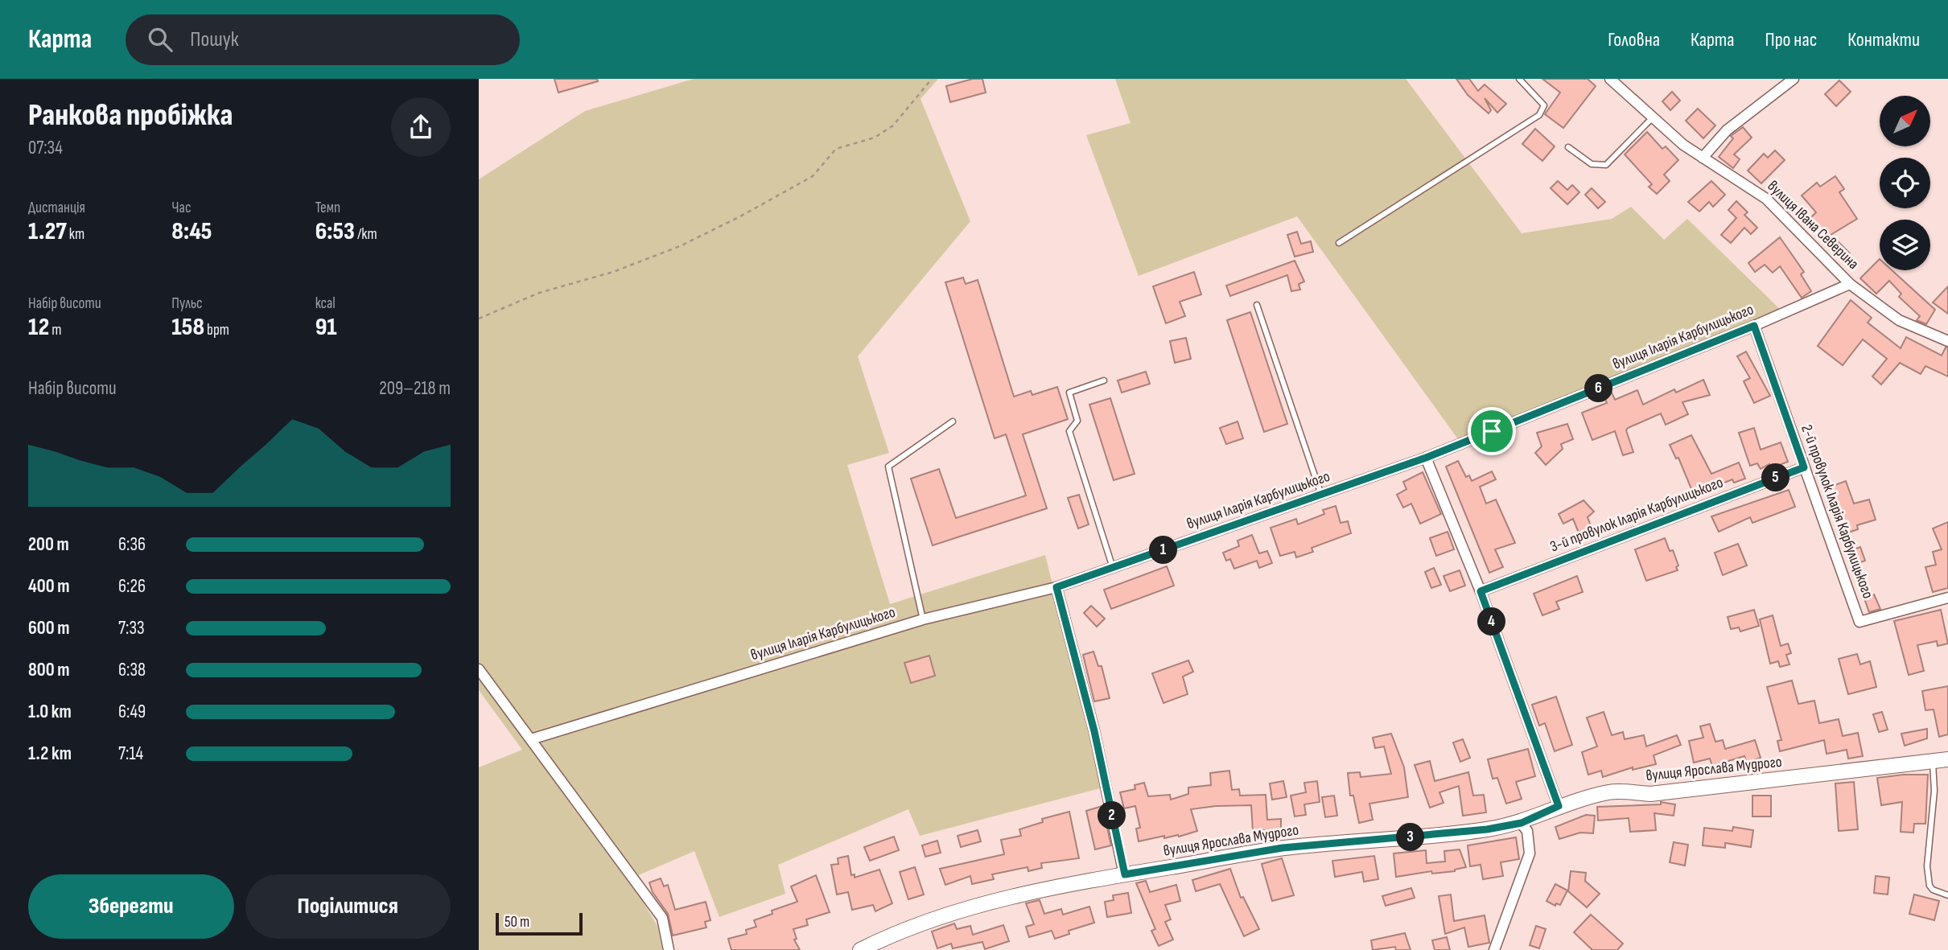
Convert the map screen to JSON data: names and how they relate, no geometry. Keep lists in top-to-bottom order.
{
  "streets": {
    "main road": ["вулиця Ярослава Мудрого"],
    "street": [
      "вулиця Івана Северина",
      "вулиця Іларія Карбулицького",
      "2-й провулок Іларія Карбулицького",
      "3-й провулок Іларія Карбулицького"
    ]
  },
  "crossings": [
    ["вулиця Івана Северина", "вулиця Іларія Карбулицького"],
    ["вулиця Іларія Карбулицького", "2-й провулок Іларія Карбулицького"],
    ["2-й провулок Іларія Карбулицького", "3-й провулок Іларія Карбулицького"]
  ],
  "scale_bar": "50 m",
  "north": "top right",
  "page": {
    "header": "Карта",
    "search": "Пошук",
    "nav": [
      "Головна",
      "Карта",
      "Про нас",
      "Контакти"
    ],
    "heading": ["Ранкова пробіжка", "07:34"],
    "stats": [
      ["Дистанція", "1.27 km"],
      ["Час", "8:45"],
      ["Темп", "6:53 /km"],
      ["Набір висоти", "12 m"],
      ["Пульс", "158 bpm"],
      ["kcal", "91"]
    ],
    "chart": ["Набір висоти", "209–218 m"],
    "pins": [
      "6",
      "5",
      "1",
      "4",
      "2",
      "3"
    ],
    "list": [
      {
        "name": "200 m",
        "note": "6:36"
      },
      {
        "name": "400 m",
        "note": "6:26"
      },
      {
        "name": "600 m",
        "note": "7:33"
      },
      {
        "name": "800 m",
        "note": "6:38"
      },
      {
        "name": "1.0 km",
        "note": "6:49"
      },
      {
        "name": "1.2 km",
        "note": "7:14"
      }
    ],
    "buttons": ["Зберегти", "Поділитися"],
    "scale": "50 m"
  }
}
